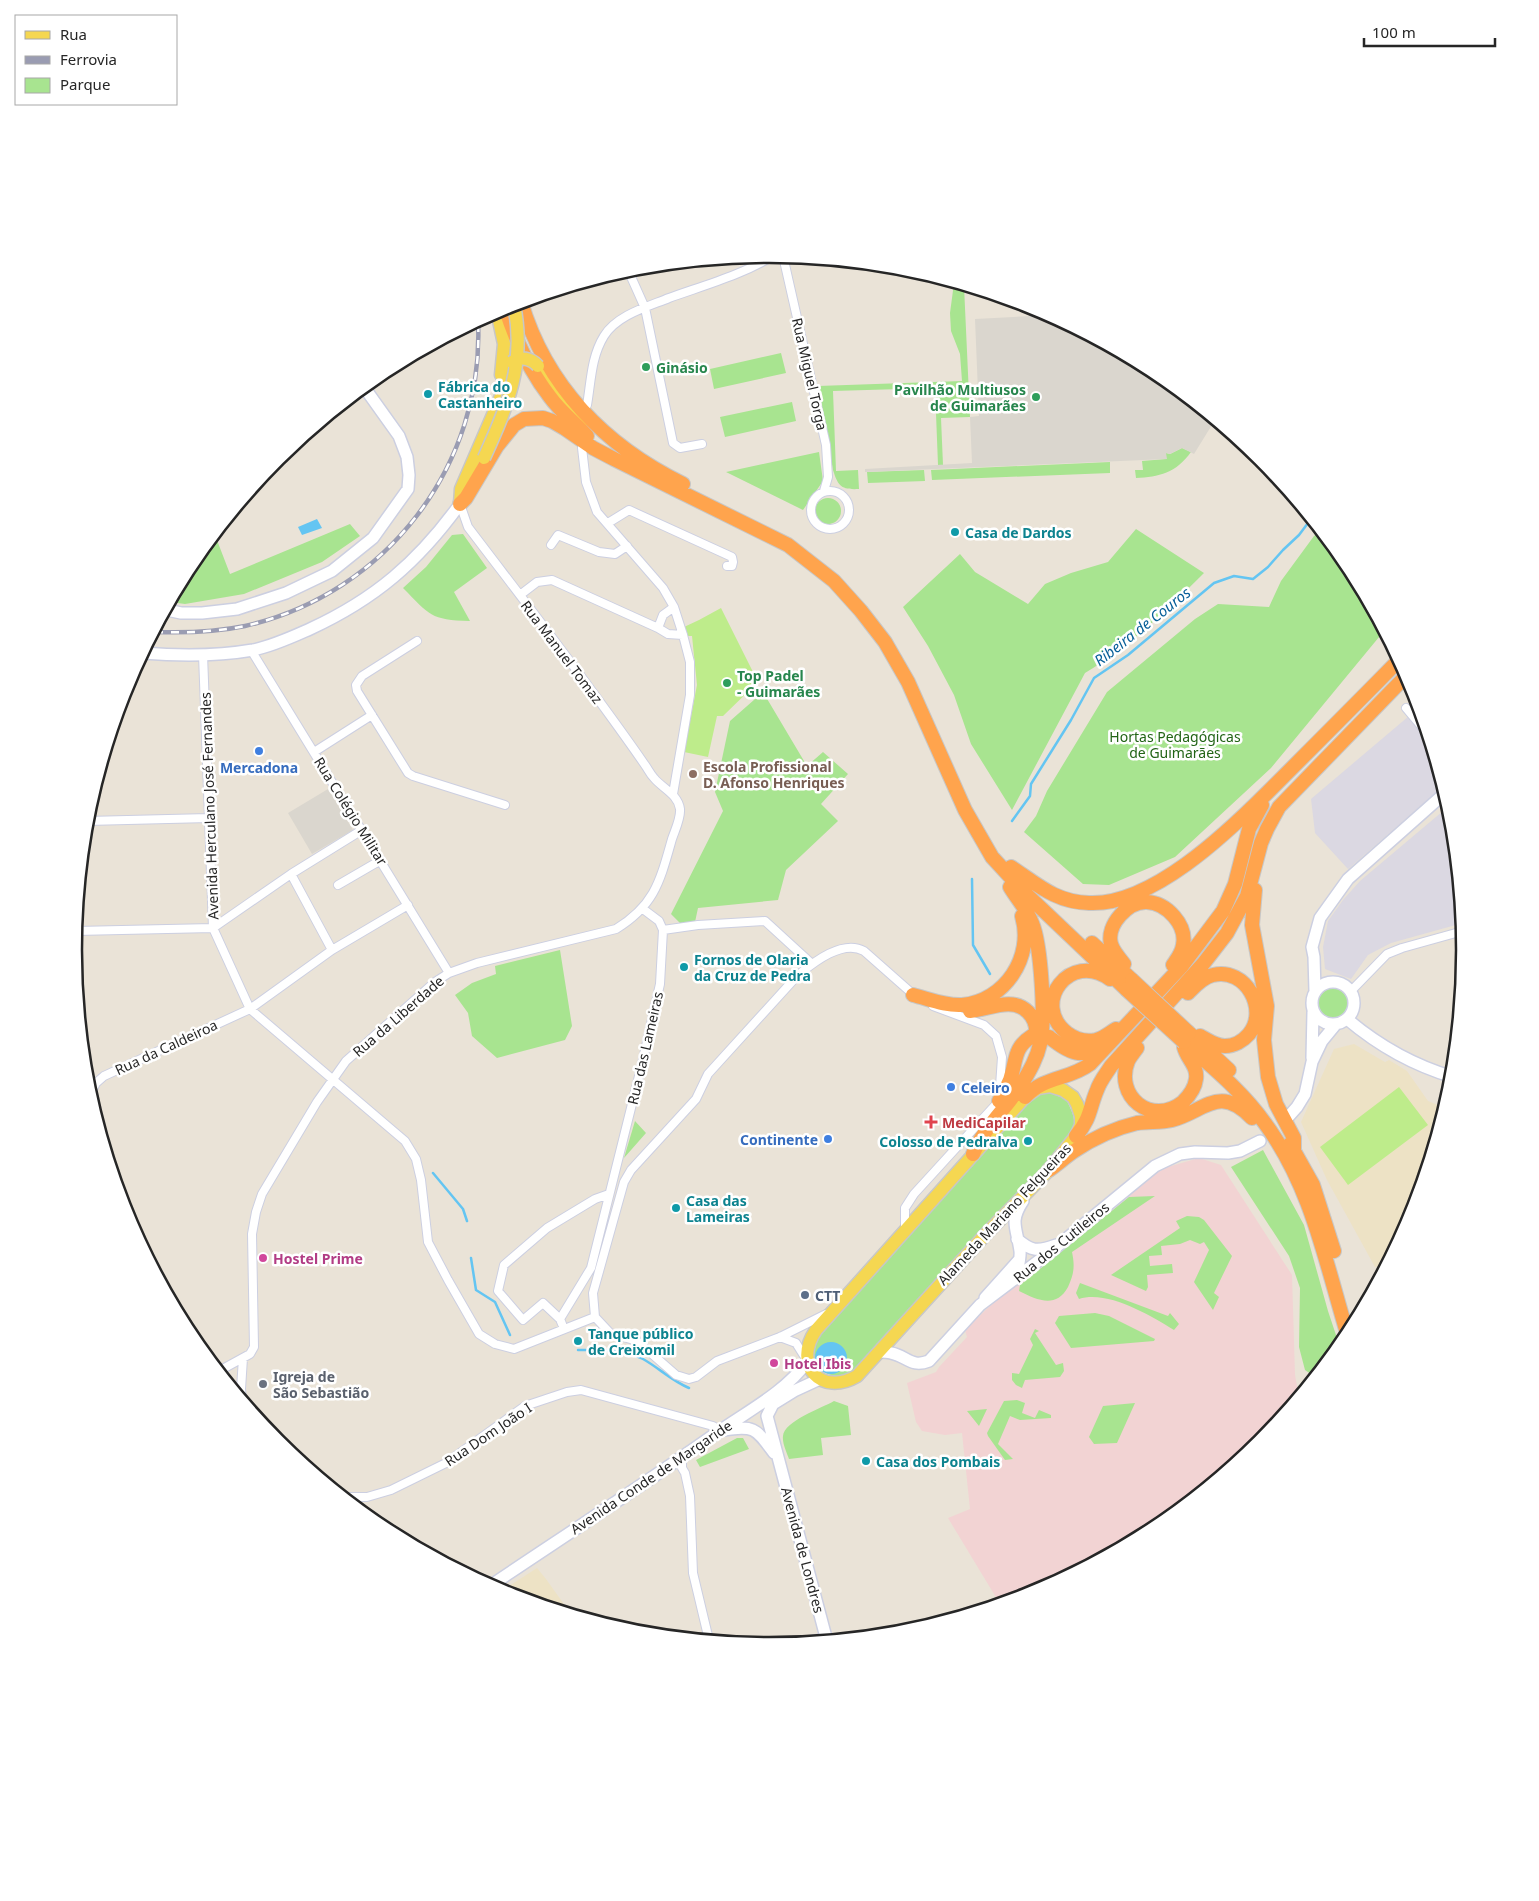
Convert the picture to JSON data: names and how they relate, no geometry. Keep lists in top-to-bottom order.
{
  "streets": {
    "main road": [
      "Alameda Mariano Felgueiras",
      "Rua dos Cutileiros",
      "Avenida Conde de Margaride",
      "Avenida de Londres"
    ],
    "street": [
      "Rua Miguel Torga",
      "Rua Manuel Tomaz",
      "Avenida Herculano José Fernandes",
      "Rua Colégio Militar",
      "Rua da Liberdade",
      "Rua da Caldeiroa",
      "Rua das Lameiras",
      "Rua Dom João I"
    ]
  },
  "crossings": [
    ["Rua Manuel Tomaz", "Rua da Liberdade"],
    ["Avenida Herculano José Fernandes", "Rua da Caldeiroa"],
    ["Rua Colégio Militar", "Rua da Liberdade"],
    ["Rua Colégio Militar", "Rua da Caldeiroa"],
    ["Alameda Mariano Felgueiras", "Rua dos Cutileiros"],
    ["Alameda Mariano Felgueiras", "Avenida Conde de Margaride"],
    ["Alameda Mariano Felgueiras", "Avenida de Londres"],
    ["Rua Dom João I", "Avenida Conde de Margaride"],
    ["Rua Dom João I", "Avenida de Londres"],
    ["Avenida Conde de Margaride", "Avenida de Londres"]
  ],
  "water": ["Ribeira de Couros"],
  "parks": ["Hortas Pedagógicas de Guimarães"],
  "places": {
    "other": [
      "Ginásio",
      "Fábrica do Castanheiro",
      "Pavilhão Multiusos de Guimarães",
      "Casa de Dardos",
      "Top Padel - Guimarães",
      "Mercadona",
      "Escola Profissional D. Afonso Henriques",
      "Fornos de Olaria da Cruz de Pedra",
      "Celeiro",
      "Continente",
      "Colosso de Pedralva",
      "Casa das Lameiras",
      "Hostel Prime",
      "CTT",
      "Tanque público de Creixomil",
      "Hotel Ibis",
      "Igreja de São Sebastião",
      "Casa dos Pombais"
    ],
    "health": ["MediCapilar"]
  },
  "legend": ["Rua", "Ferrovia", "Parque"],
  "scale_bar": "100 m"
}
